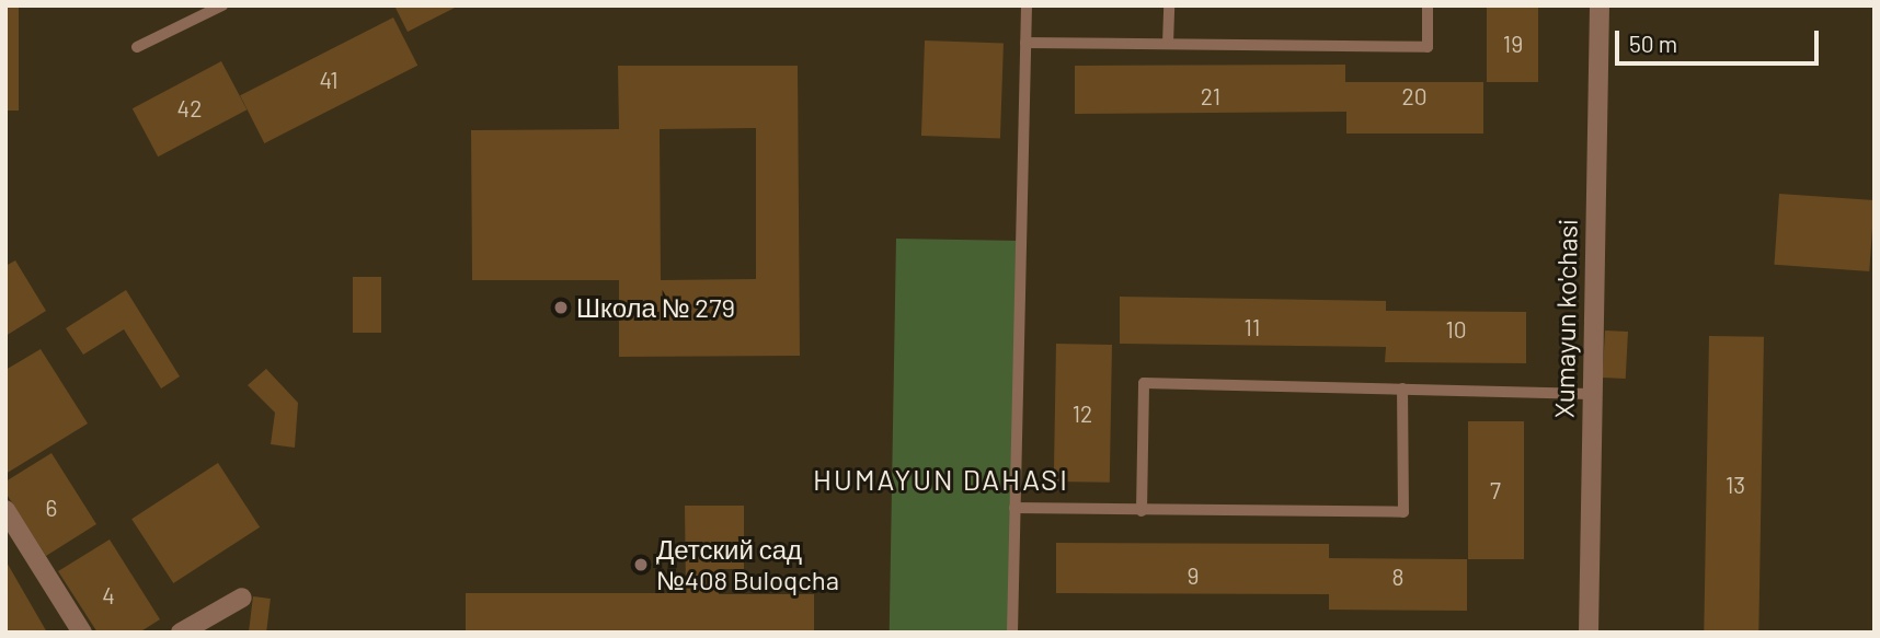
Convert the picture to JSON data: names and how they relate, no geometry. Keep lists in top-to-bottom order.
{
  "streets": {
    "street": ["Xumayun ko'chasi"]
  },
  "districts": ["HUMAYUN DAHASI"],
  "places": ["Школа № 279", "Детский сад №408 Buloqcha"],
  "house_numbers": [
    "19",
    "41",
    "21",
    "20",
    "42",
    "11",
    "10",
    "12",
    "13",
    "7",
    "6",
    "9",
    "8",
    "4"
  ],
  "scale_bar": "50 m"
}
